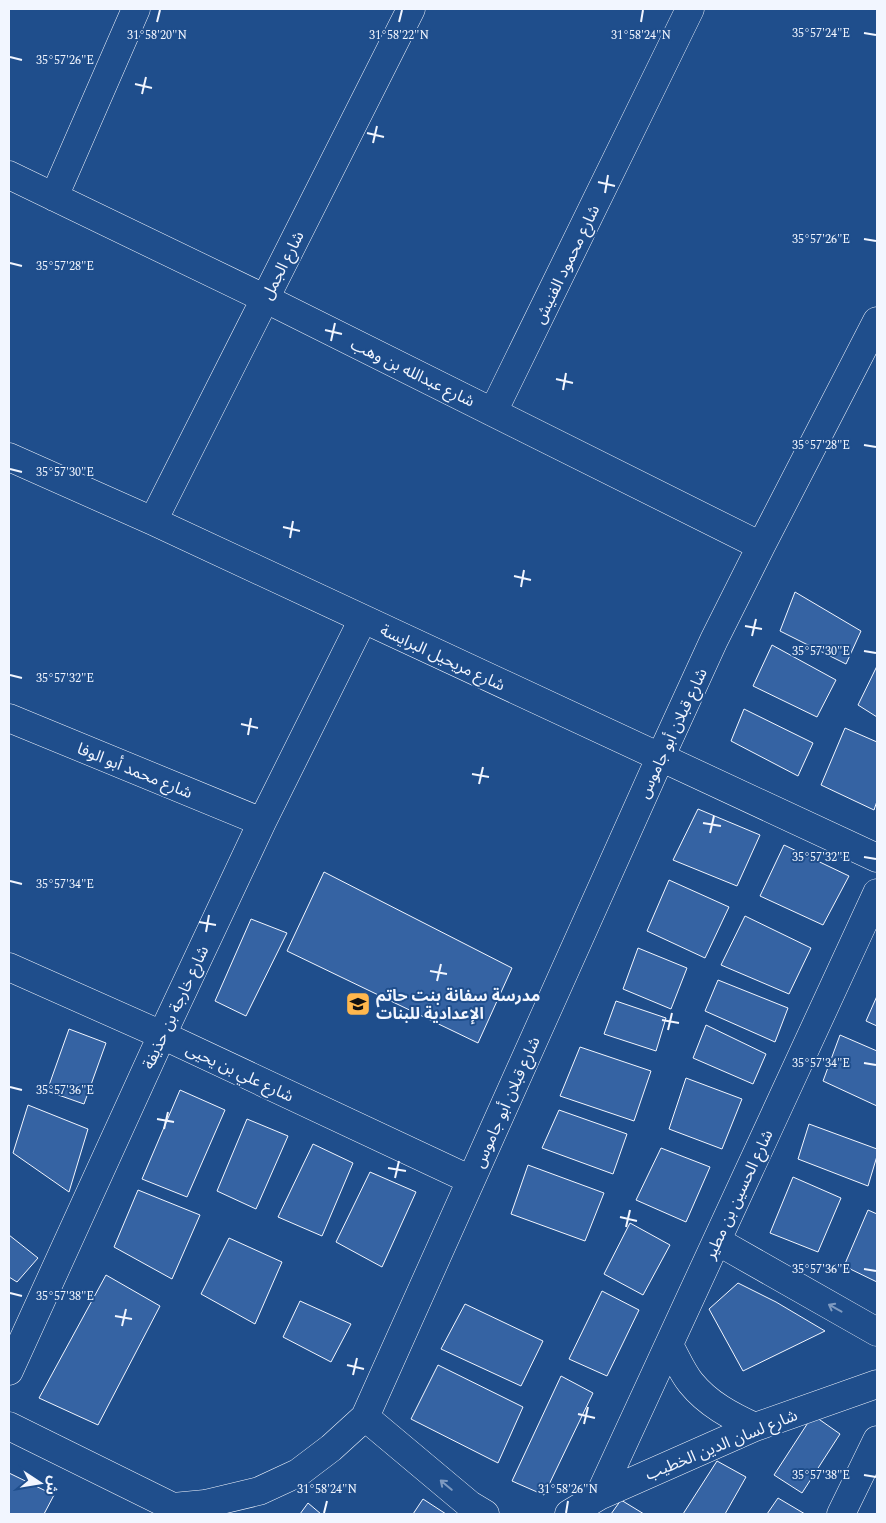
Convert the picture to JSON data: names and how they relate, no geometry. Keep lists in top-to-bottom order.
{
  "streets": {
    "street": [
      "شارع محمود الفنيش",
      "شارع الجمل",
      "شارع عبدالله بن وهب",
      "شارع مريحيل البرايسة",
      "شارع قبلان أبو جاموس",
      "شارع محمد أبو الوفا",
      "شارع خارجة بن حذيفة",
      "شارع علي بن يحيى",
      "شارع الحسين بن مطير",
      "شارع لسان الدين الخطيب"
    ]
  },
  "crossings": [
    ["شارع محمود الفنيش", "شارع عبدالله بن وهب"],
    ["شارع الجمل", "شارع عبدالله بن وهب"],
    ["شارع الجمل", "شارع مريحيل البرايسة"],
    ["شارع عبدالله بن وهب", "شارع قبلان أبو جاموس"],
    ["شارع مريحيل البرايسة", "شارع قبلان أبو جاموس"],
    ["شارع مريحيل البرايسة", "شارع خارجة بن حذيفة"],
    ["شارع قبلان أبو جاموس", "شارع علي بن يحيى"],
    ["شارع محمد أبو الوفا", "شارع خارجة بن حذيفة"],
    ["شارع خارجة بن حذيفة", "شارع علي بن يحيى"],
    ["شارع الحسين بن مطير", "شارع لسان الدين الخطيب"]
  ],
  "places": {
    "school or university": ["مدرسة سفانة بنت حاتم الإعدادية للبنات"]
  },
  "north": "right",
  "coordinates": [
    "35°57'24\"E",
    "31°58'20\"N",
    "31°58'22\"N",
    "31°58'24\"N",
    "35°57'26\"E",
    "35°57'28\"E",
    "35°57'30\"E",
    "35°57'32\"E",
    "35°57'34\"E",
    "35°57'36\"E",
    "35°57'38\"E",
    "31°58'26\"N"
  ]
}
